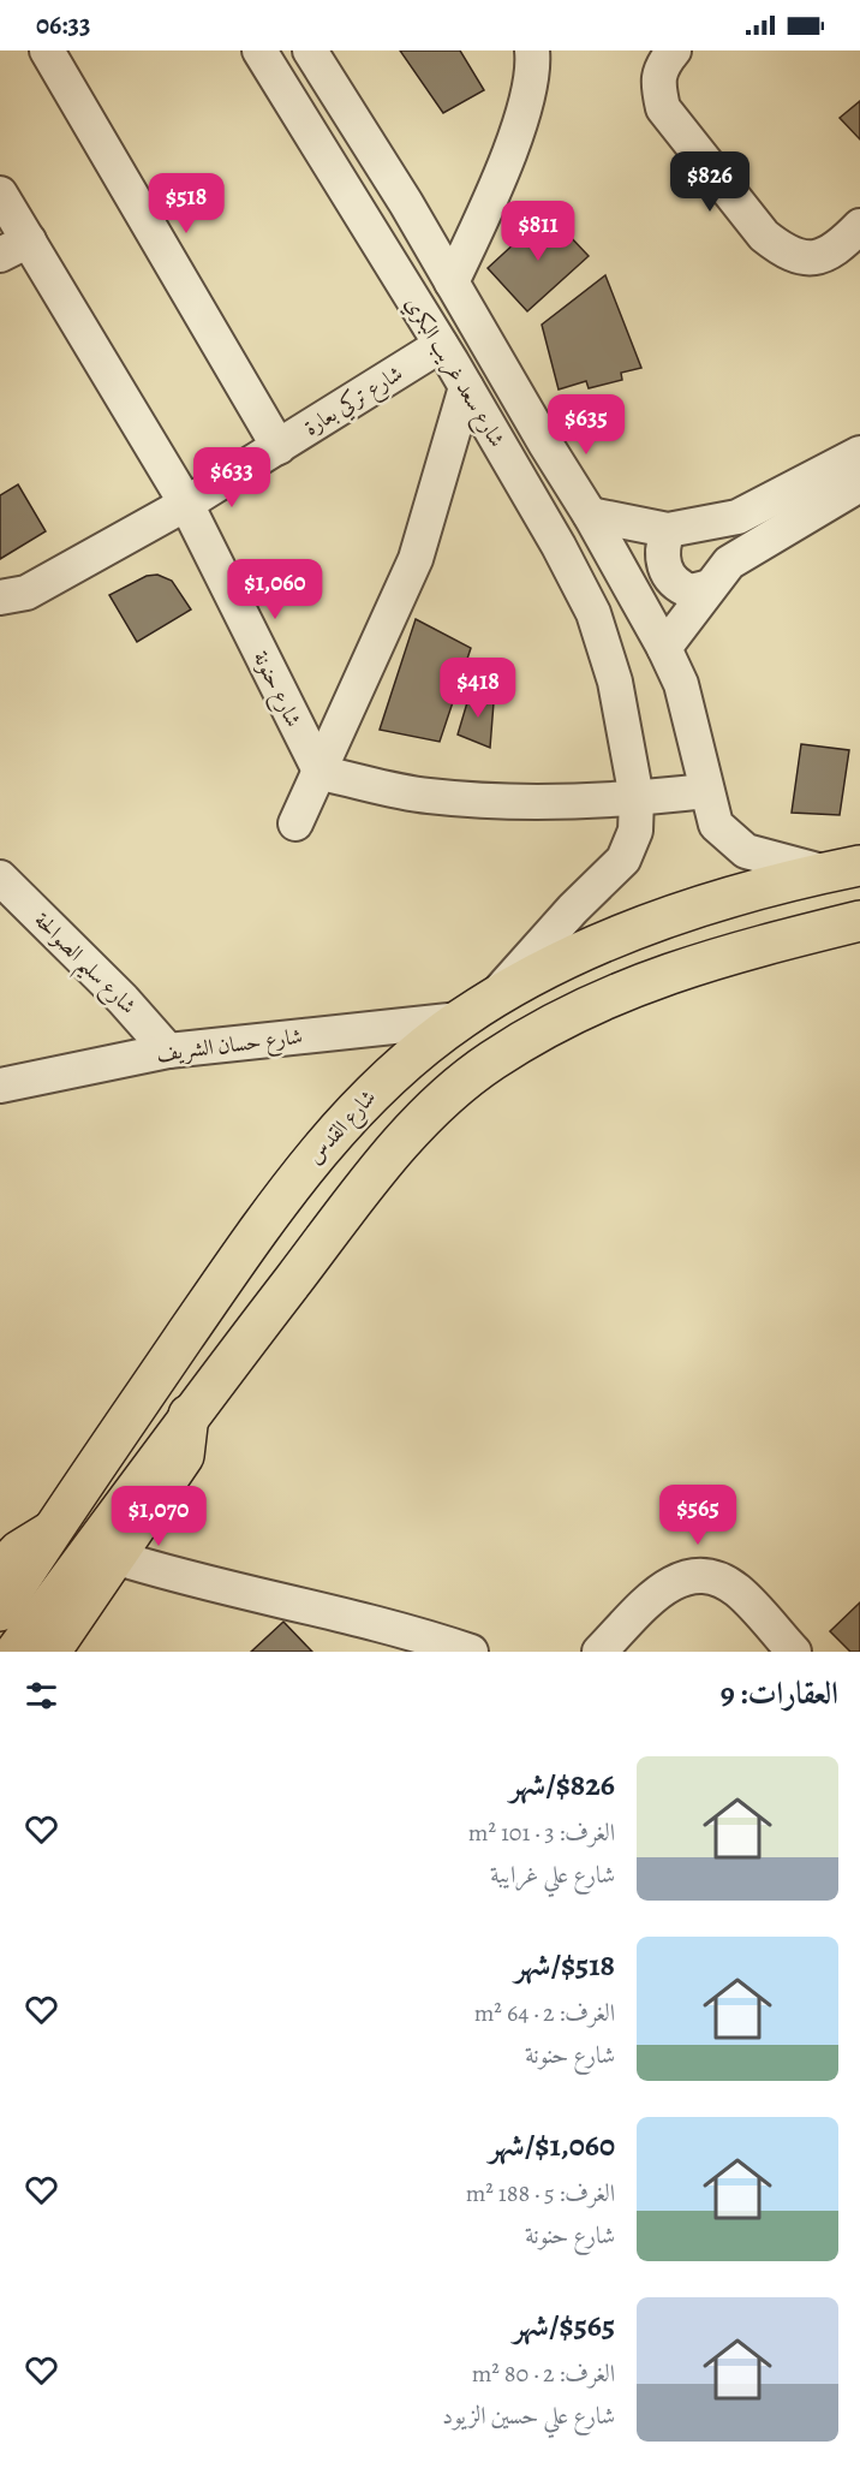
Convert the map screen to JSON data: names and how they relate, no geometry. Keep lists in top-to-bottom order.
{
  "streets": {
    "main road": ["شارع القدس"],
    "street": [
      "شارع سعد غريب البكري",
      "شارع تركي بعارة",
      "شارع حنونة",
      "شارع سليم الصوالحة",
      "شارع حسان الشريف"
    ]
  },
  "crossings": [
    ["شارع سعد غريب البكري", "شارع تركي بعارة"],
    ["شارع سعد غريب البكري", "شارع القدس"],
    ["شارع تركي بعارة", "شارع حنونة"],
    ["شارع سليم الصوالحة", "شارع حسان الشريف"],
    ["شارع حسان الشريف", "شارع القدس"]
  ],
  "page": {
    "status": "06:33",
    "price": [
      "$826",
      "$518",
      "$811",
      "$635",
      "$633",
      "$1,060",
      "$418",
      "$565",
      "$1,070"
    ],
    "heading": "العقارات: 9",
    "list": [
      {
        "name": "$826/شهر",
        "note": "الغرف: 3 · 101 m² · شارع علي غرايبة"
      },
      {
        "name": "$518/شهر",
        "note": "الغرف: 2 · 64 m² · شارع حنونة"
      },
      {
        "name": "$1,060/شهر",
        "note": "الغرف: 5 · 188 m² · شارع حنونة"
      },
      {
        "name": "$565/شهر",
        "note": "الغرف: 2 · 80 m² · شارع علي حسين الزيود"
      }
    ]
  }
}
